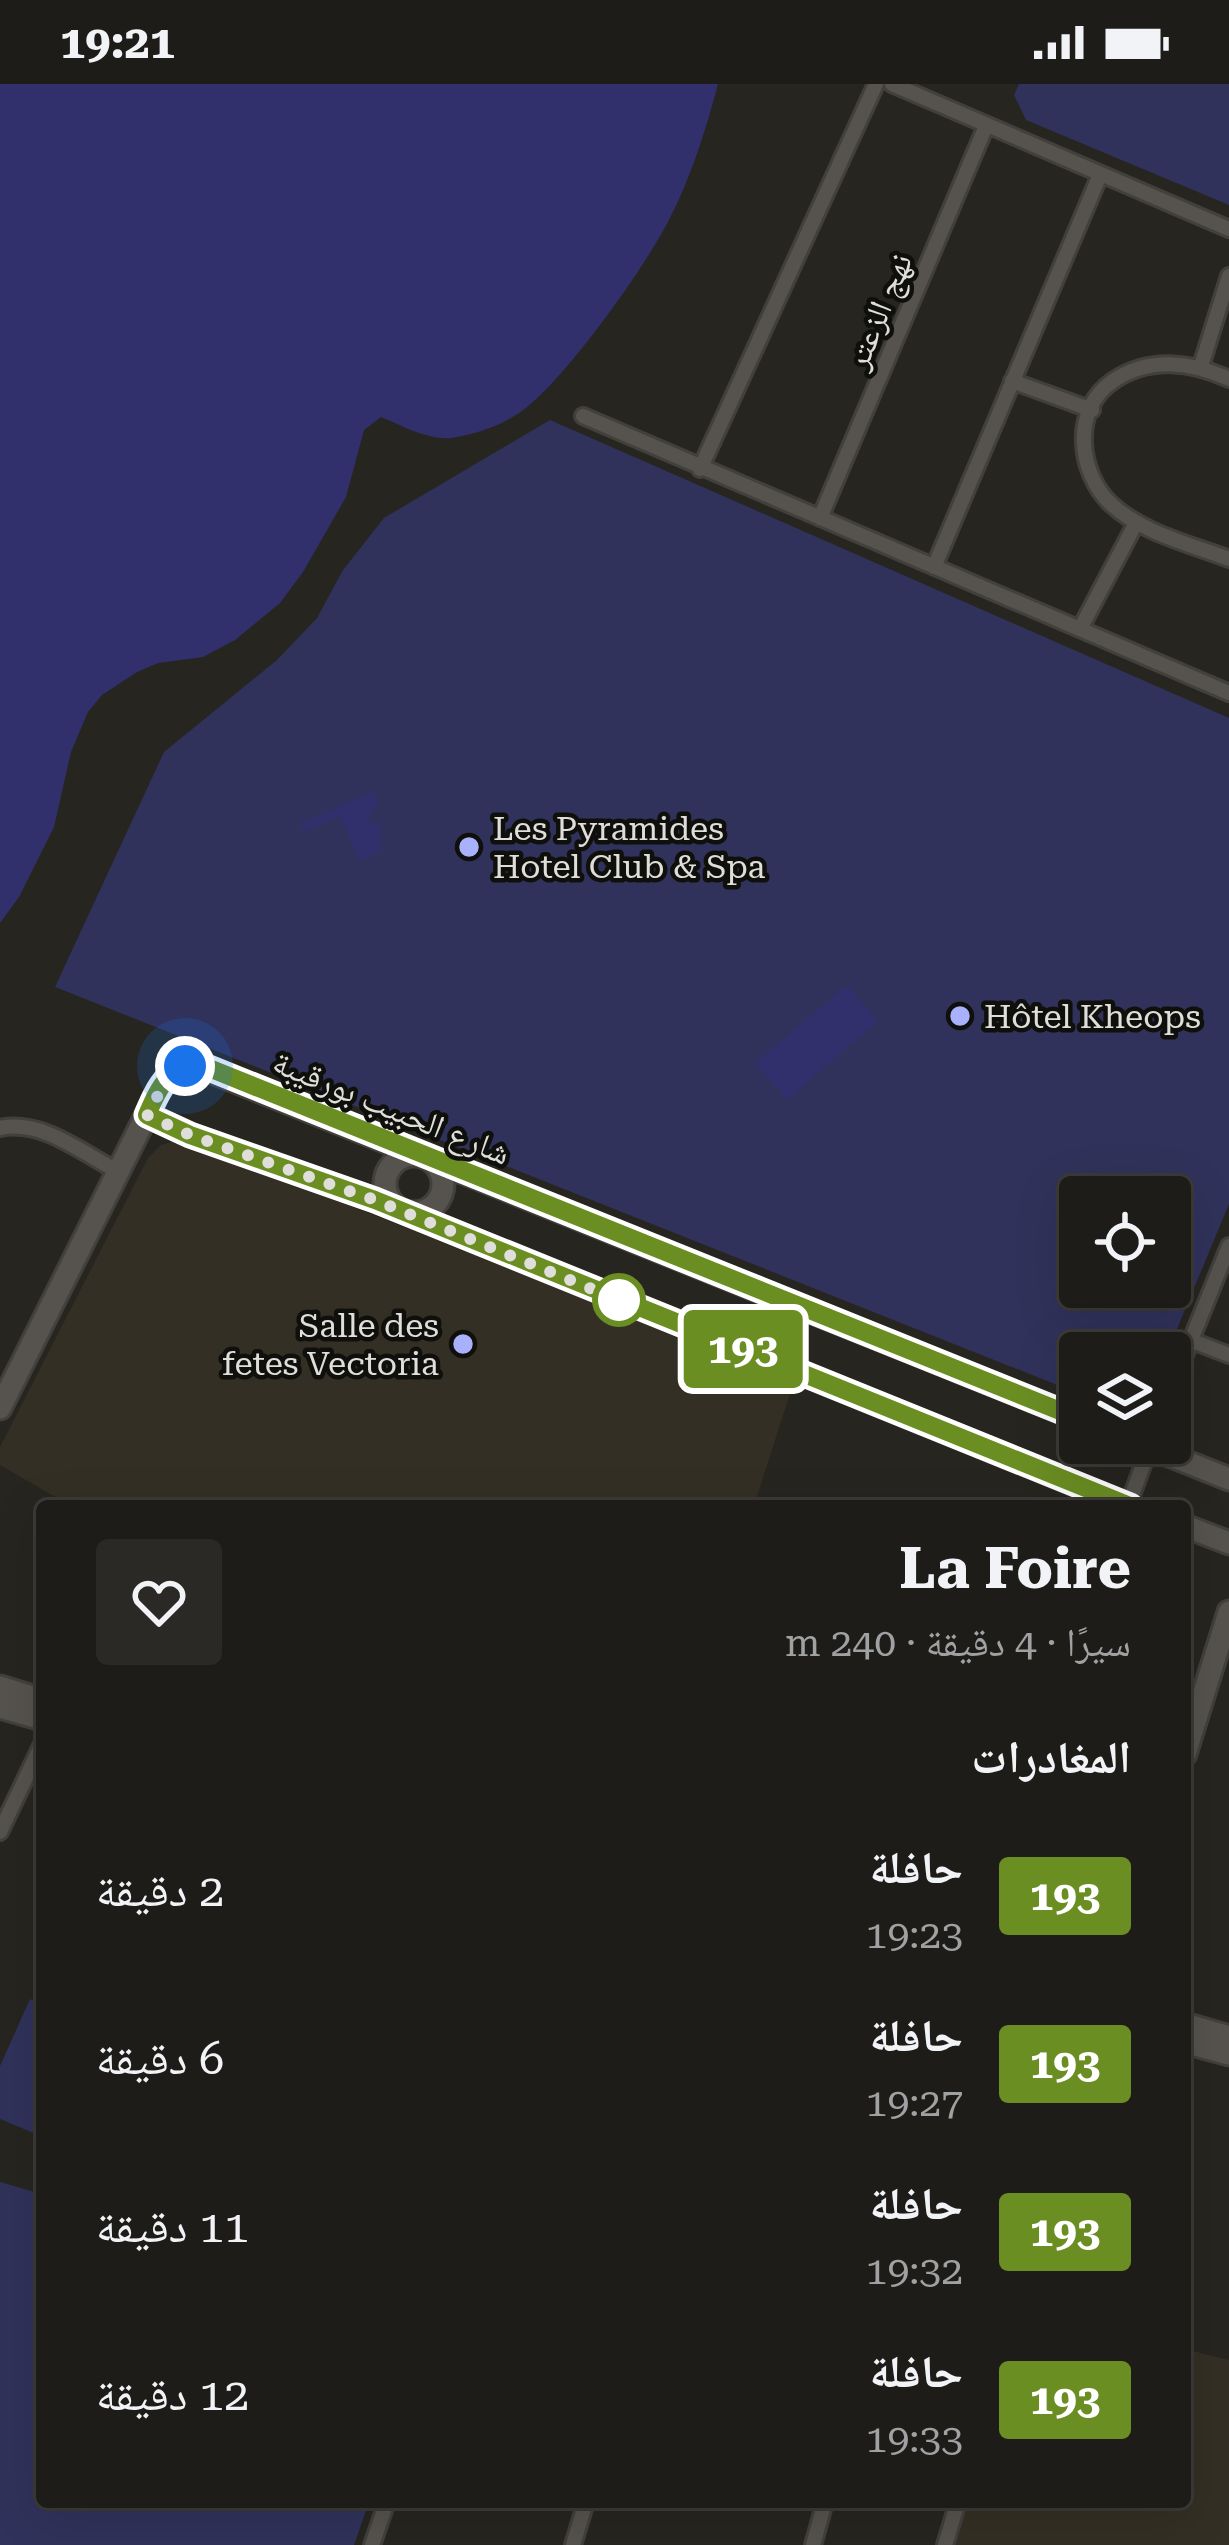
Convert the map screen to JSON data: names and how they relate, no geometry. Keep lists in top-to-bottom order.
{
  "streets": {
    "street": ["نهج الزعتر", "شارع الحبيب بورقيبة"]
  },
  "places": ["Les Pyramides Hotel Club & Spa", "Hôtel Kheops", "Salle des fetes Vectoria"],
  "lines": ["bus line 193"],
  "page": {
    "status": "19:21",
    "on_map": "193",
    "heading": [
      ["La Foire", "سيرًا · 4 دقيقة · 240 m"],
      "المغادرات"
    ],
    "list": [
      {
        "mark": "193",
        "name": "حافلة",
        "note": "19:23",
        "value": "2 دقيقة"
      },
      {
        "mark": "193",
        "name": "حافلة",
        "note": "19:27",
        "value": "6 دقيقة"
      },
      {
        "mark": "193",
        "name": "حافلة",
        "note": "19:32",
        "value": "11 دقيقة"
      },
      {
        "mark": "193",
        "name": "حافلة",
        "note": "19:33",
        "value": "12 دقيقة"
      }
    ]
  }
}
